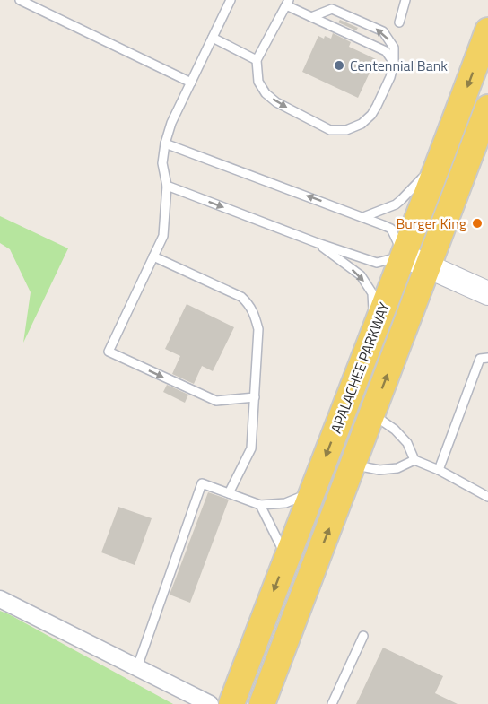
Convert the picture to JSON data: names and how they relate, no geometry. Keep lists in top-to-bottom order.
{
  "streets": {
    "main road": ["APALACHEE PARKWAY"]
  },
  "places": ["Centennial Bank", "Burger King"]
}
